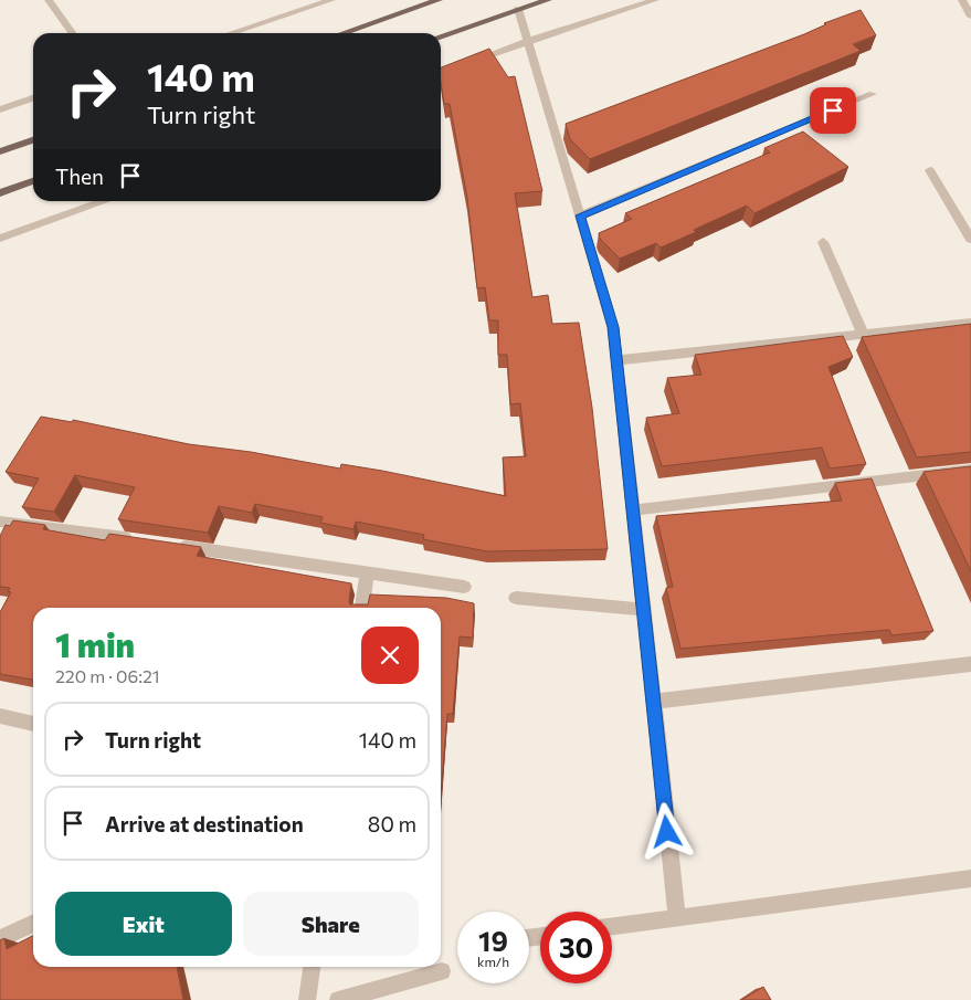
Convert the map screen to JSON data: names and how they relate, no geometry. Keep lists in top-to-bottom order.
{
  "page": {
    "turn": ["140 m", "Turn right"],
    "then": "Then",
    "heading": ["1 min", "220 m · 06:21"],
    "list": [
      {
        "name": "Turn right",
        "value": "140 m"
      },
      {
        "name": "Arrive at destination",
        "value": "80 m"
      }
    ],
    "buttons": ["Exit", "Share"],
    "speed": "19 km/h",
    "limit": "30"
  }
}
